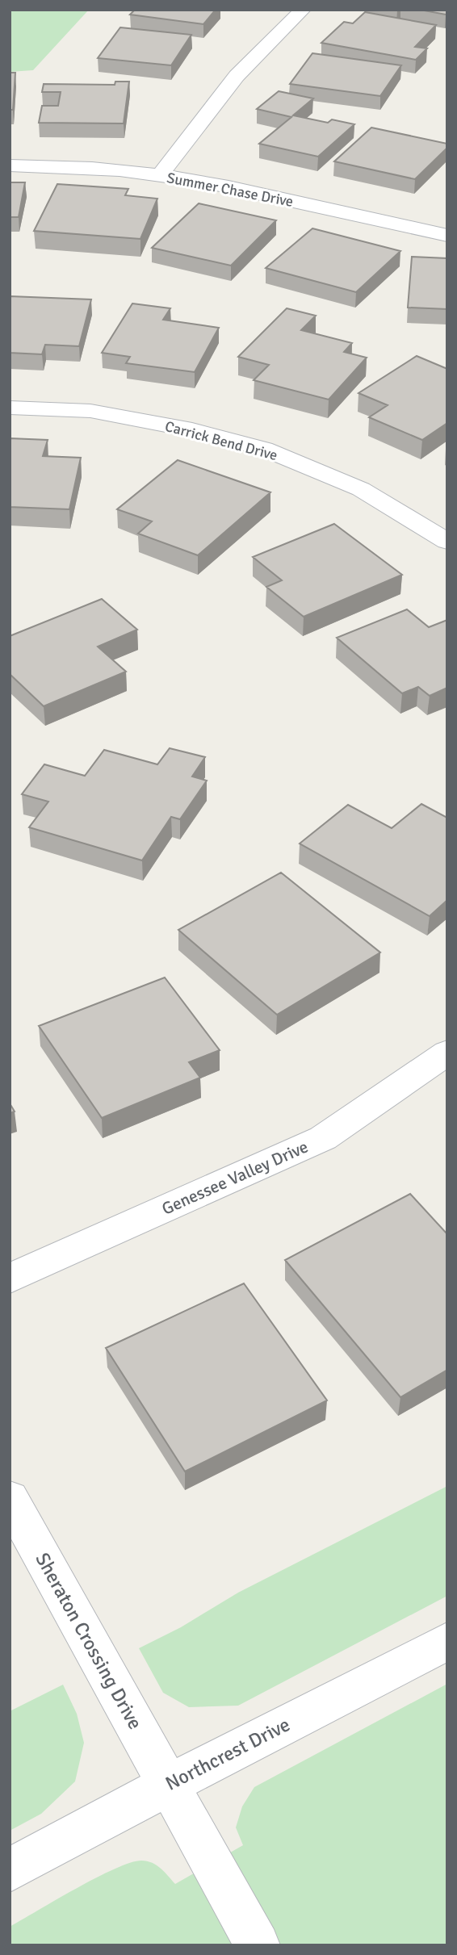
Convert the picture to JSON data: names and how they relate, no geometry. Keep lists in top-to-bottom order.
{
  "streets": {
    "street": [
      "Summer Chase Drive",
      "Carrick Bend Drive",
      "Genessee Valley Drive",
      "Sheraton Crossing Drive",
      "Northcrest Drive"
    ]
  },
  "crossings": [
    ["Sheraton Crossing Drive", "Northcrest Drive"]
  ]
}
